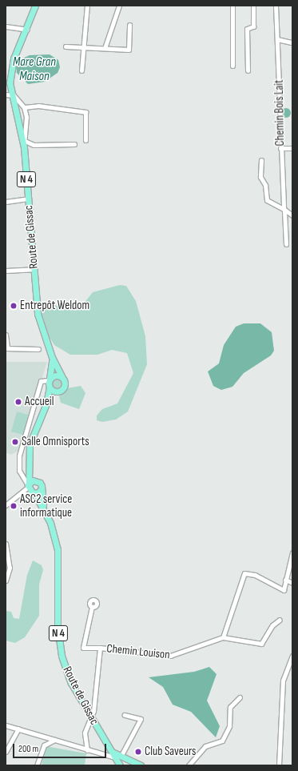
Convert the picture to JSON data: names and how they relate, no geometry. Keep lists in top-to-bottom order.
{
  "streets": {
    "main road": ["N 4", "Route de Gissac"],
    "street": ["Chemin Bois Lait", "Chemin Louison"]
  },
  "crossings": [
    ["N 4", "Route de Gissac"],
    ["Route de Gissac", "Chemin Louison"]
  ],
  "water": ["Mare Gran Maison"],
  "places": [
    "Entrepôt Weldom",
    "Accueil",
    "Salle Omnisports",
    "ASC2 service informatique",
    "Club Saveurs"
  ],
  "scale_bar": "200 m"
}
